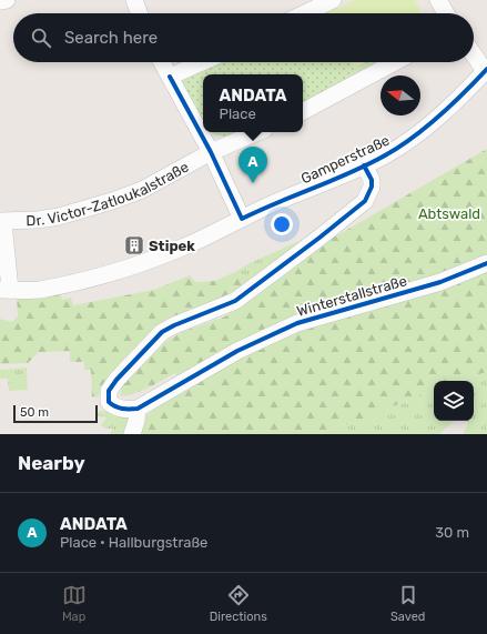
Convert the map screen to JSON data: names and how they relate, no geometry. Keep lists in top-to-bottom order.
{
  "streets": {
    "street": ["Gamperstraße", "Dr. Victor-Zatloukalstraße", "Winterstallstraße"]
  },
  "parks": ["Abtswald"],
  "places": {
    "building": ["Stipek"]
  },
  "scale_bar": "50 m",
  "north": "left",
  "page": {
    "search": "Search here",
    "popup": ["ANDATA", "Place"],
    "pins": "A",
    "scale": "50 m",
    "heading": "Nearby",
    "list": [
      {
        "mark": "A",
        "name": "ANDATA",
        "note": "Place · Hallburgstraße",
        "value": "30 m"
      }
    ],
    "nav": ["Map", "Directions", "Saved"]
  }
}
